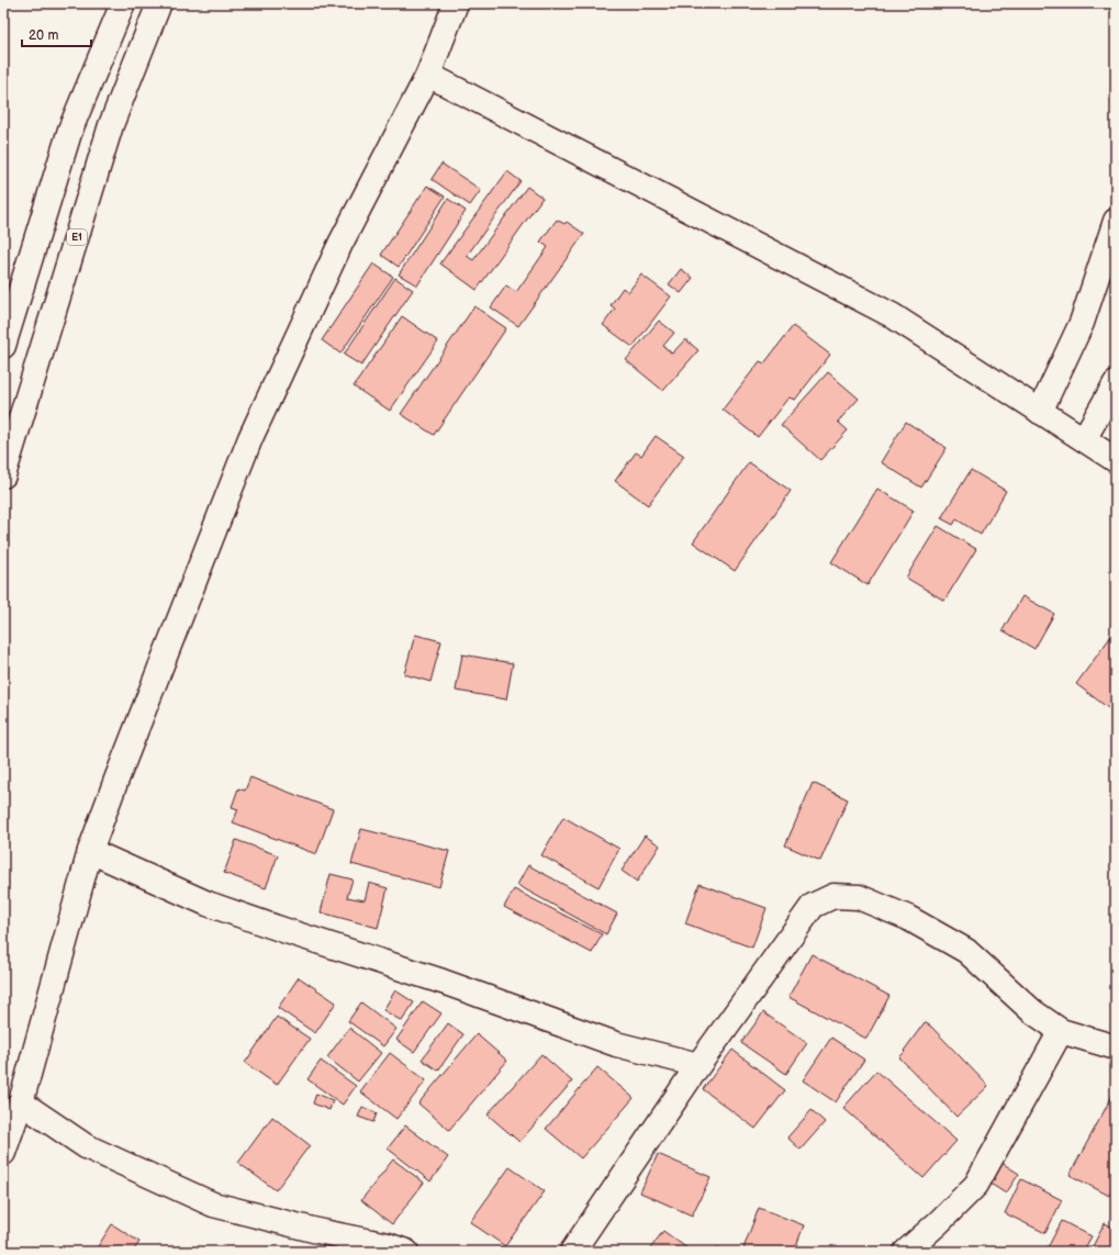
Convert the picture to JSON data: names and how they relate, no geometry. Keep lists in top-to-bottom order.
{
  "streets": {
    "main road": ["E1"]
  },
  "scale_bar": "20 m"
}
